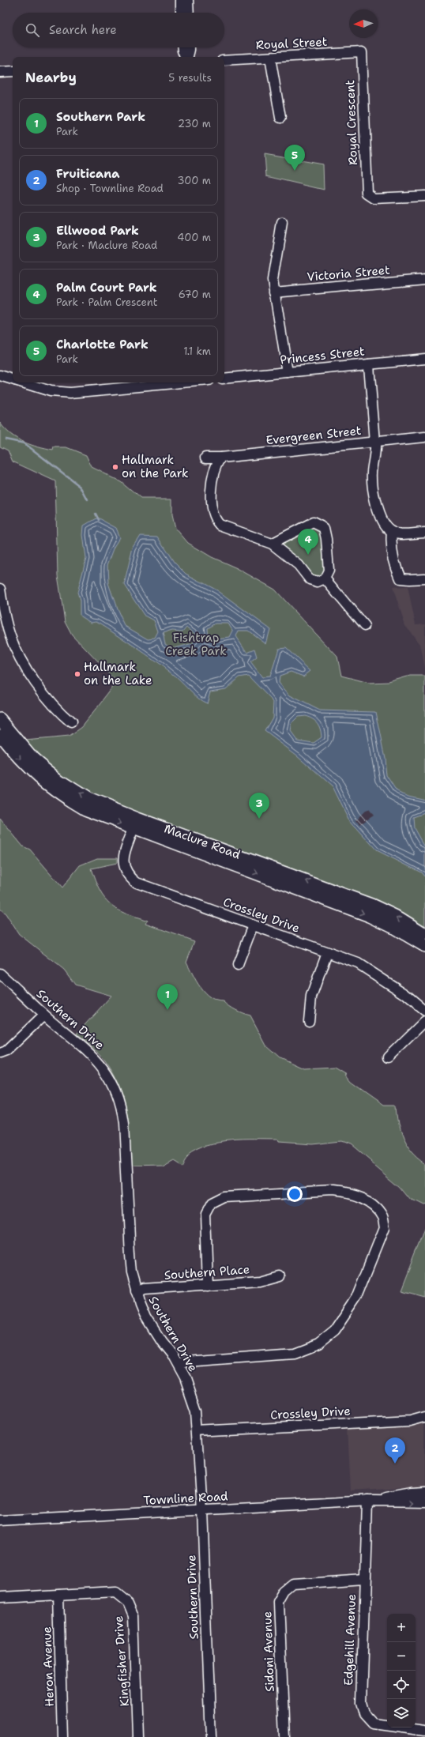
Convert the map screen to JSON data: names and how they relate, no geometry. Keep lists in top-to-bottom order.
{
  "streets": {
    "main road": ["Maclure Road"],
    "street": [
      "Royal Street",
      "Royal Crescent",
      "Victoria Street",
      "Princess Street",
      "Evergreen Street",
      "Crossley Drive",
      "Southern Drive",
      "Southern Place",
      "Townline Road",
      "Edgehill Avenue",
      "Sidoni Avenue",
      "Kingfisher Drive",
      "Heron Avenue"
    ]
  },
  "crossings": [
    ["Royal Street", "Royal Crescent"],
    ["Maclure Road", "Crossley Drive"],
    ["Crossley Drive", "Southern Drive"],
    ["Southern Drive", "Southern Place"],
    ["Southern Drive", "Townline Road"],
    ["Townline Road", "Edgehill Avenue"],
    ["Edgehill Avenue", "Sidoni Avenue"],
    ["Kingfisher Drive", "Heron Avenue"]
  ],
  "parks": ["Fishtrap Creek Park"],
  "places": ["Hallmark on the Park", "Hallmark on the Lake"],
  "north": "left",
  "page": {
    "search": "Search here",
    "heading": ["Nearby", "5 results"],
    "list": [
      {
        "mark": "1",
        "name": "Southern Park",
        "note": "Park",
        "value": "230 m"
      },
      {
        "mark": "2",
        "name": "Fruiticana",
        "note": "Shop · Townline Road",
        "value": "300 m"
      },
      {
        "mark": "3",
        "name": "Ellwood Park",
        "note": "Park · Maclure Road",
        "value": "400 m"
      },
      {
        "mark": "4",
        "name": "Palm Court Park",
        "note": "Park · Palm Crescent",
        "value": "670 m"
      },
      {
        "mark": "5",
        "name": "Charlotte Park",
        "note": "Park",
        "value": "1.1 km"
      }
    ],
    "pins": [
      "5",
      "4",
      "3",
      "1",
      "2"
    ],
    "map_buttons": ["+", "−"]
  }
}
